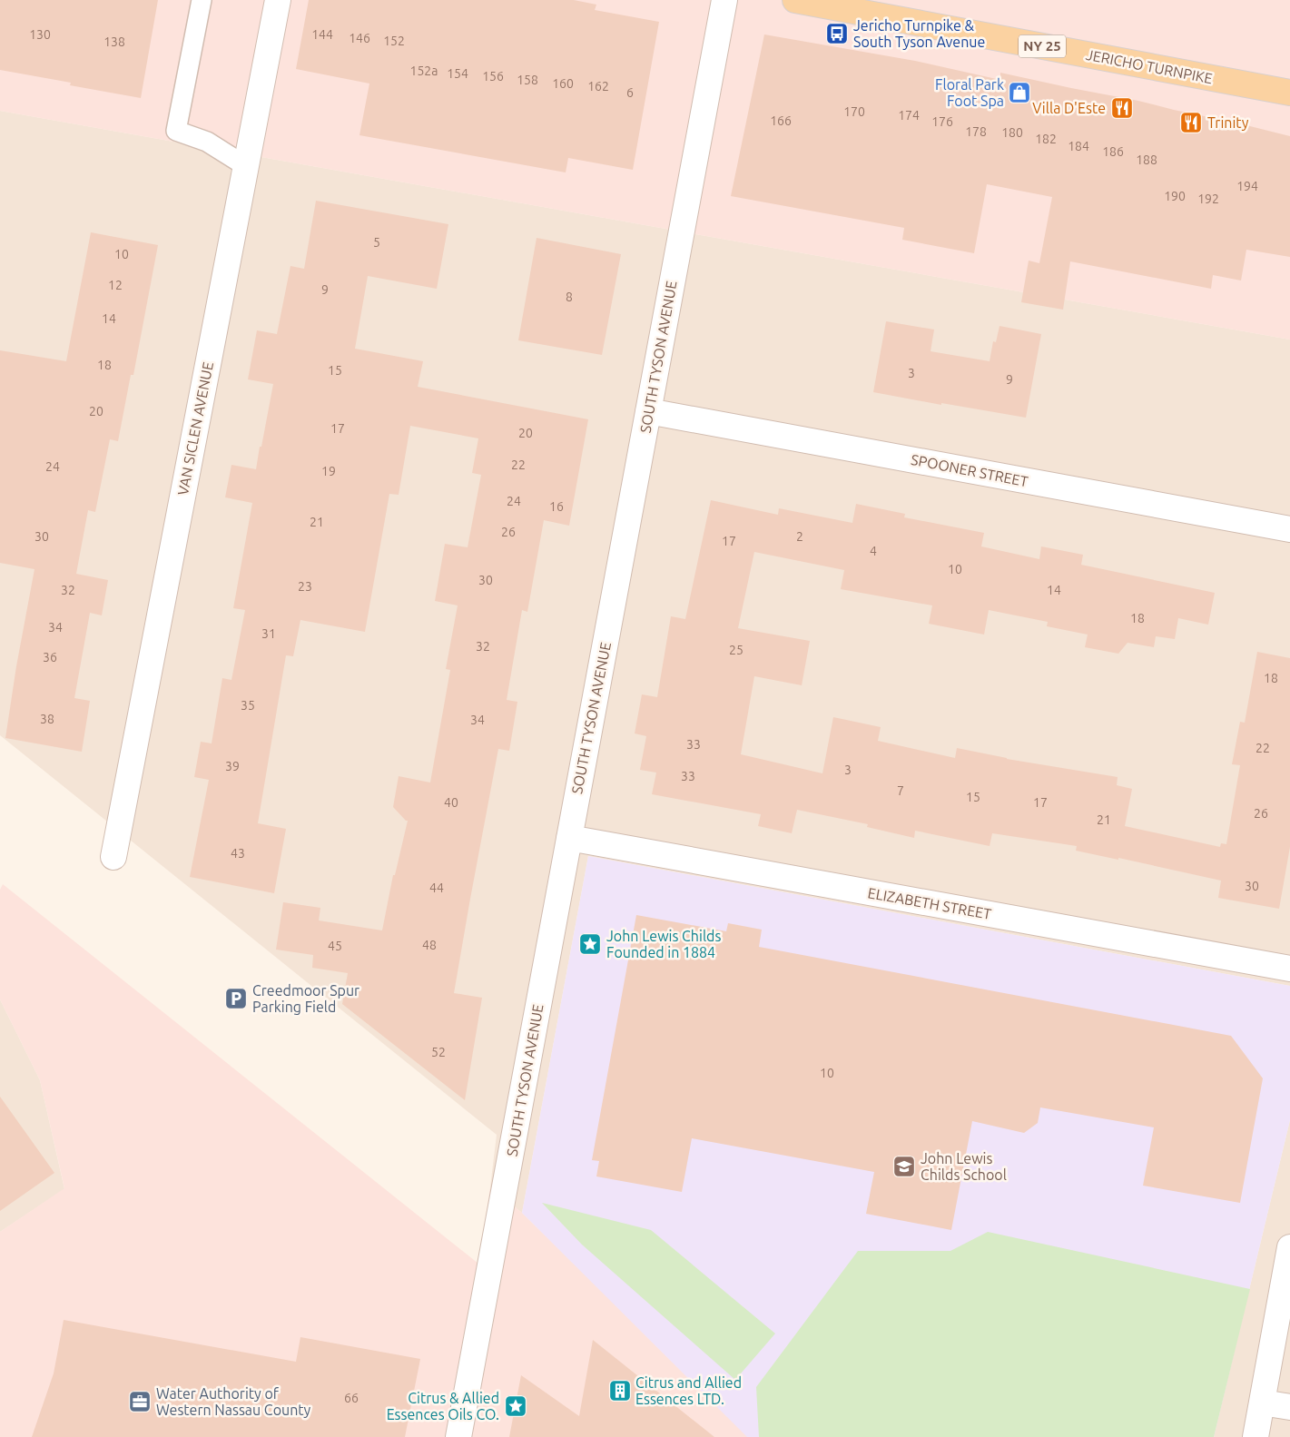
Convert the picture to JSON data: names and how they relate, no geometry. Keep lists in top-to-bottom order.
{
  "streets": {
    "main road": ["NY 25", "JERICHO TURNPIKE"],
    "street": [
      "SOUTH TYSON AVENUE",
      "VAN SICLEN AVENUE",
      "SPOONER STREET",
      "ELIZABETH STREET"
    ]
  },
  "crossings": [
    ["SOUTH TYSON AVENUE", "SPOONER STREET"],
    ["SOUTH TYSON AVENUE", "ELIZABETH STREET"]
  ],
  "places": {
    "bus stop": ["Jericho Turnpike & South Tyson Avenue"],
    "shop": ["Floral Park Foot Spa"],
    "restaurant": ["Villa D'Este", "Trinity"],
    "place": ["John Lewis Childs Founded in 1884", "Citrus & Allied Essences Oils CO."],
    "parking": ["Creedmoor Spur Parking Field"],
    "school or university": ["John Lewis Childs School"],
    "building": ["Citrus and Allied Essences LTD."],
    "office": ["Water Authority of Western Nassau County"]
  },
  "house_numbers": [
    "130",
    "144",
    "146",
    "152",
    "138",
    "152a",
    "154",
    "156",
    "158",
    "160",
    "162",
    "6",
    "170",
    "174",
    "166",
    "176",
    "178",
    "180",
    "182",
    "184",
    "186",
    "188",
    "194",
    "190",
    "192",
    "5",
    "10",
    "12",
    "9",
    "8",
    "14",
    "18",
    "15",
    "3",
    "9",
    "20",
    "17",
    "20",
    "22",
    "24",
    "19",
    "24",
    "16",
    "21",
    "26",
    "30",
    "2",
    "17",
    "4",
    "10",
    "30",
    "23",
    "32",
    "14",
    "18",
    "34",
    "31",
    "32",
    "25",
    "36",
    "18",
    "35",
    "38",
    "34",
    "33",
    "22",
    "39",
    "3",
    "33",
    "7",
    "15",
    "40",
    "17",
    "26",
    "21",
    "43",
    "30",
    "44",
    "48",
    "45",
    "52",
    "10",
    "66"
  ]
}
